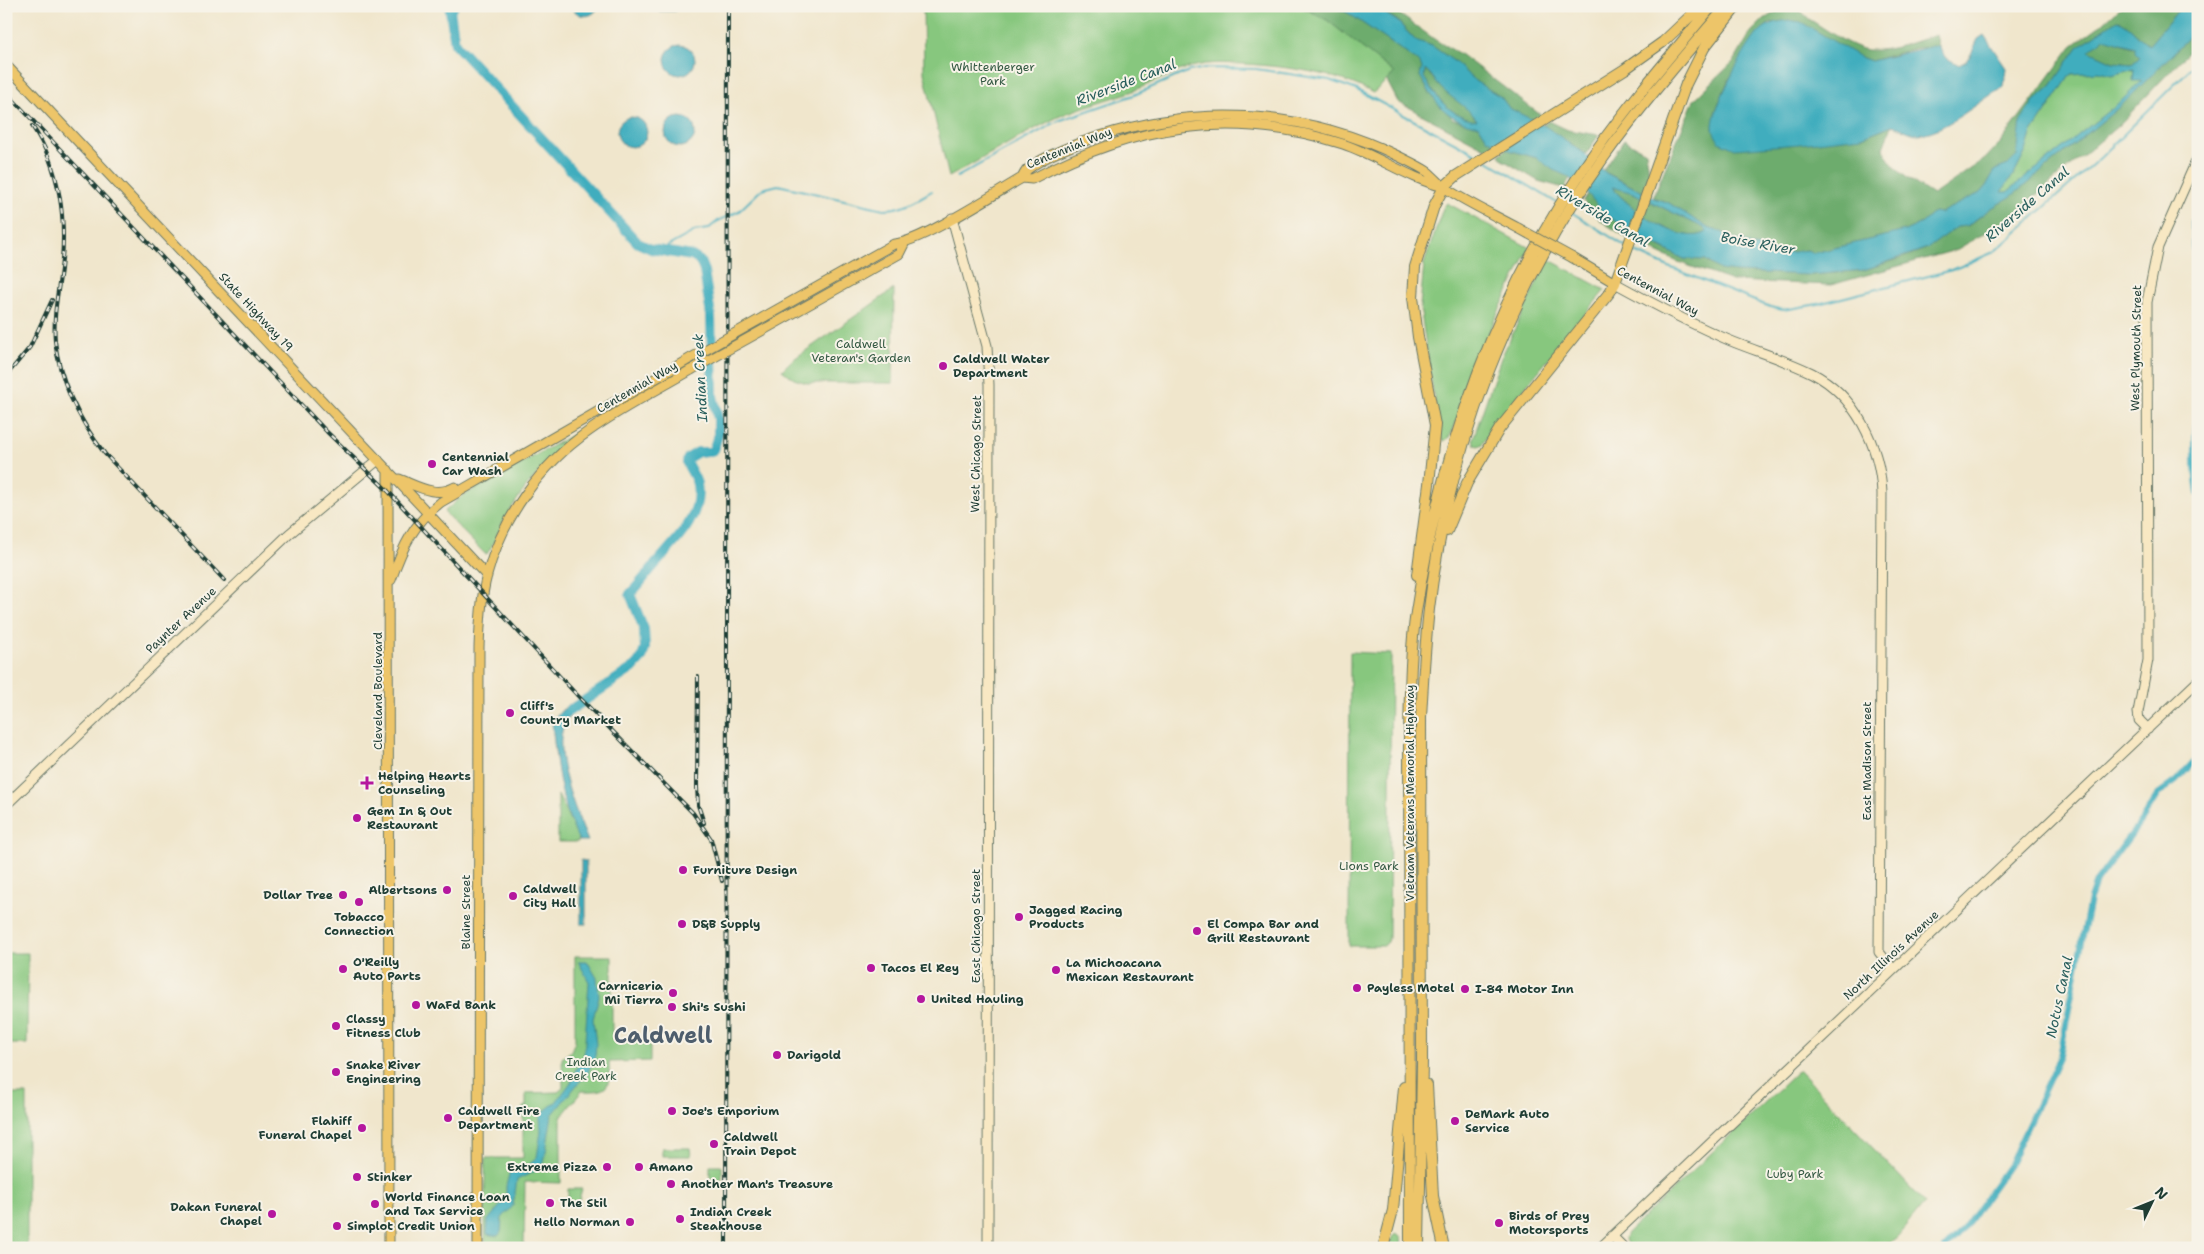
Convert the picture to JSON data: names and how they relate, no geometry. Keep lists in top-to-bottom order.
{
  "streets": {
    "highway": ["Vietnam Veterans Memorial Highway"],
    "main road": [
      "Centennial Way",
      "State Highway 19",
      "Cleveland Boulevard",
      "Blaine Street"
    ],
    "street": [
      "West Plymouth Street",
      "West Chicago Street",
      "Paynter Avenue",
      "East Madison Street",
      "East Chicago Street",
      "North Illinois Avenue"
    ]
  },
  "crossings": [
    ["Centennial Way", "State Highway 19"],
    ["Centennial Way", "West Chicago Street"],
    ["Centennial Way", "Cleveland Boulevard"],
    ["Centennial Way", "East Madison Street"],
    ["Centennial Way", "Blaine Street"],
    ["State Highway 19", "Paynter Avenue"],
    ["State Highway 19", "Cleveland Boulevard"],
    ["State Highway 19", "Blaine Street"],
    ["West Plymouth Street", "North Illinois Avenue"],
    ["West Chicago Street", "East Chicago Street"],
    ["East Madison Street", "North Illinois Avenue"]
  ],
  "districts": ["Caldwell"],
  "water": [
    "Riverside Canal",
    "Boise River",
    "Indian Creek",
    "Notus Canal"
  ],
  "parks": [
    "Whittenberger Park",
    "Caldwell Veteran's Garden",
    "Lions Park",
    "Indian Creek Park",
    "Luby Park"
  ],
  "places": {
    "other": [
      "Caldwell Water Department",
      "Centennial Car Wash",
      "Cliff's Country Market",
      "Gem In & Out Restaurant",
      "Furniture Design",
      "Albertsons",
      "Dollar Tree",
      "Caldwell City Hall",
      "Tobacco Connection",
      "Jagged Racing Products",
      "D&B Supply",
      "El Compa Bar and Grill Restaurant",
      "Tacos El Rey",
      "O'Reilly Auto Parts",
      "La Michoacana Mexican Restaurant",
      "Payless Motel",
      "I-84 Motor Inn",
      "Carniceria Mi Tierra",
      "United Hauling",
      "WaFd Bank",
      "Shi's Sushi",
      "Classy Fitness Club",
      "Darigold",
      "Snake River Engineering",
      "Joe's Emporium",
      "Caldwell Fire Department",
      "DeMark Auto Service",
      "Flahiff Funeral Chapel",
      "Caldwell Train Depot",
      "Extreme Pizza",
      "Amano",
      "Stinker",
      "Another Man's Treasure",
      "The Stil",
      "World Finance Loan and Tax Service",
      "Dakan Funeral Chapel",
      "Indian Creek Steakhouse",
      "Hello Norman",
      "Birds of Prey Motorsports",
      "Simplot Credit Union"
    ],
    "health": ["Helping Hearts Counseling"]
  },
  "north": "top right"
}
